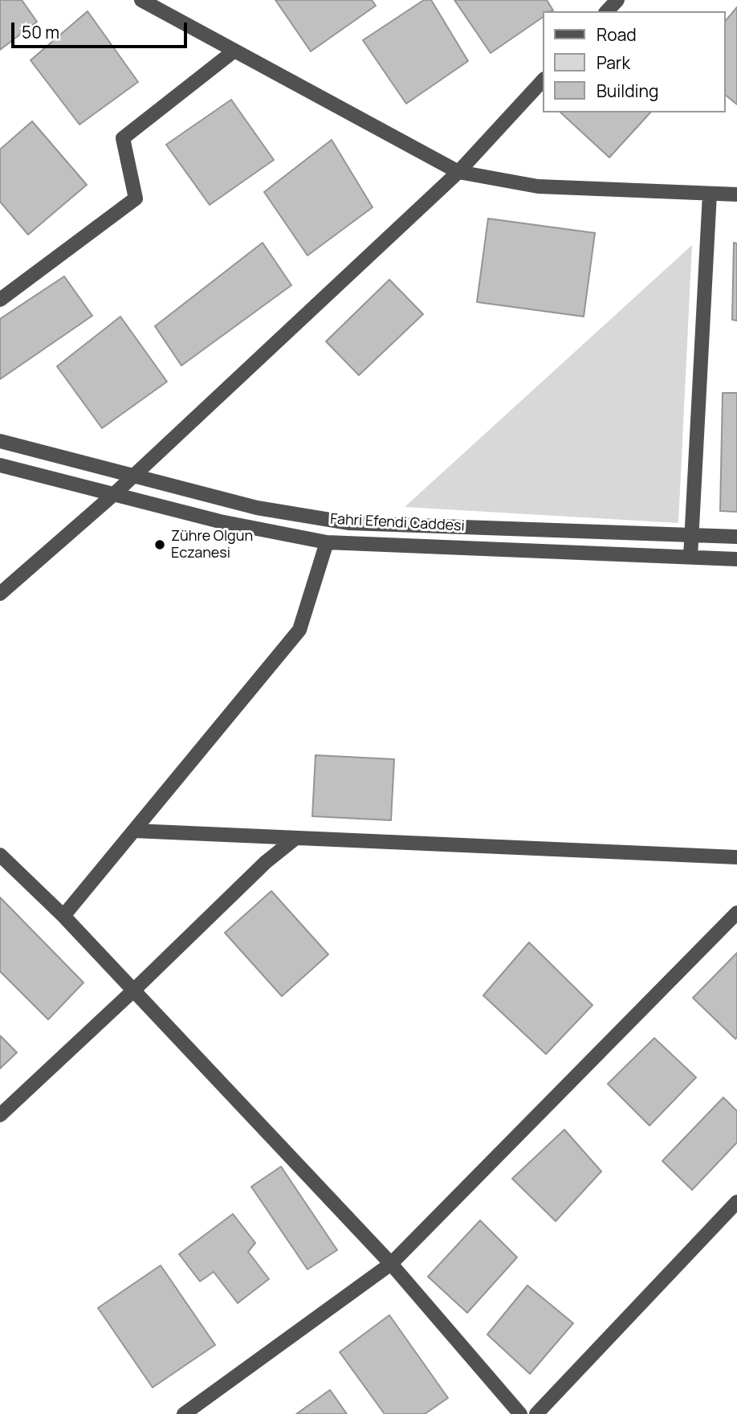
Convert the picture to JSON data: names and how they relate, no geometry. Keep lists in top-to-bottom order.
{
  "streets": {
    "street": ["Fahri Efendi Caddesi"]
  },
  "places": ["Zühre Olgun Eczanesi"],
  "legend": ["Road", "Park", "Building"],
  "scale_bar": "50 m"
}
